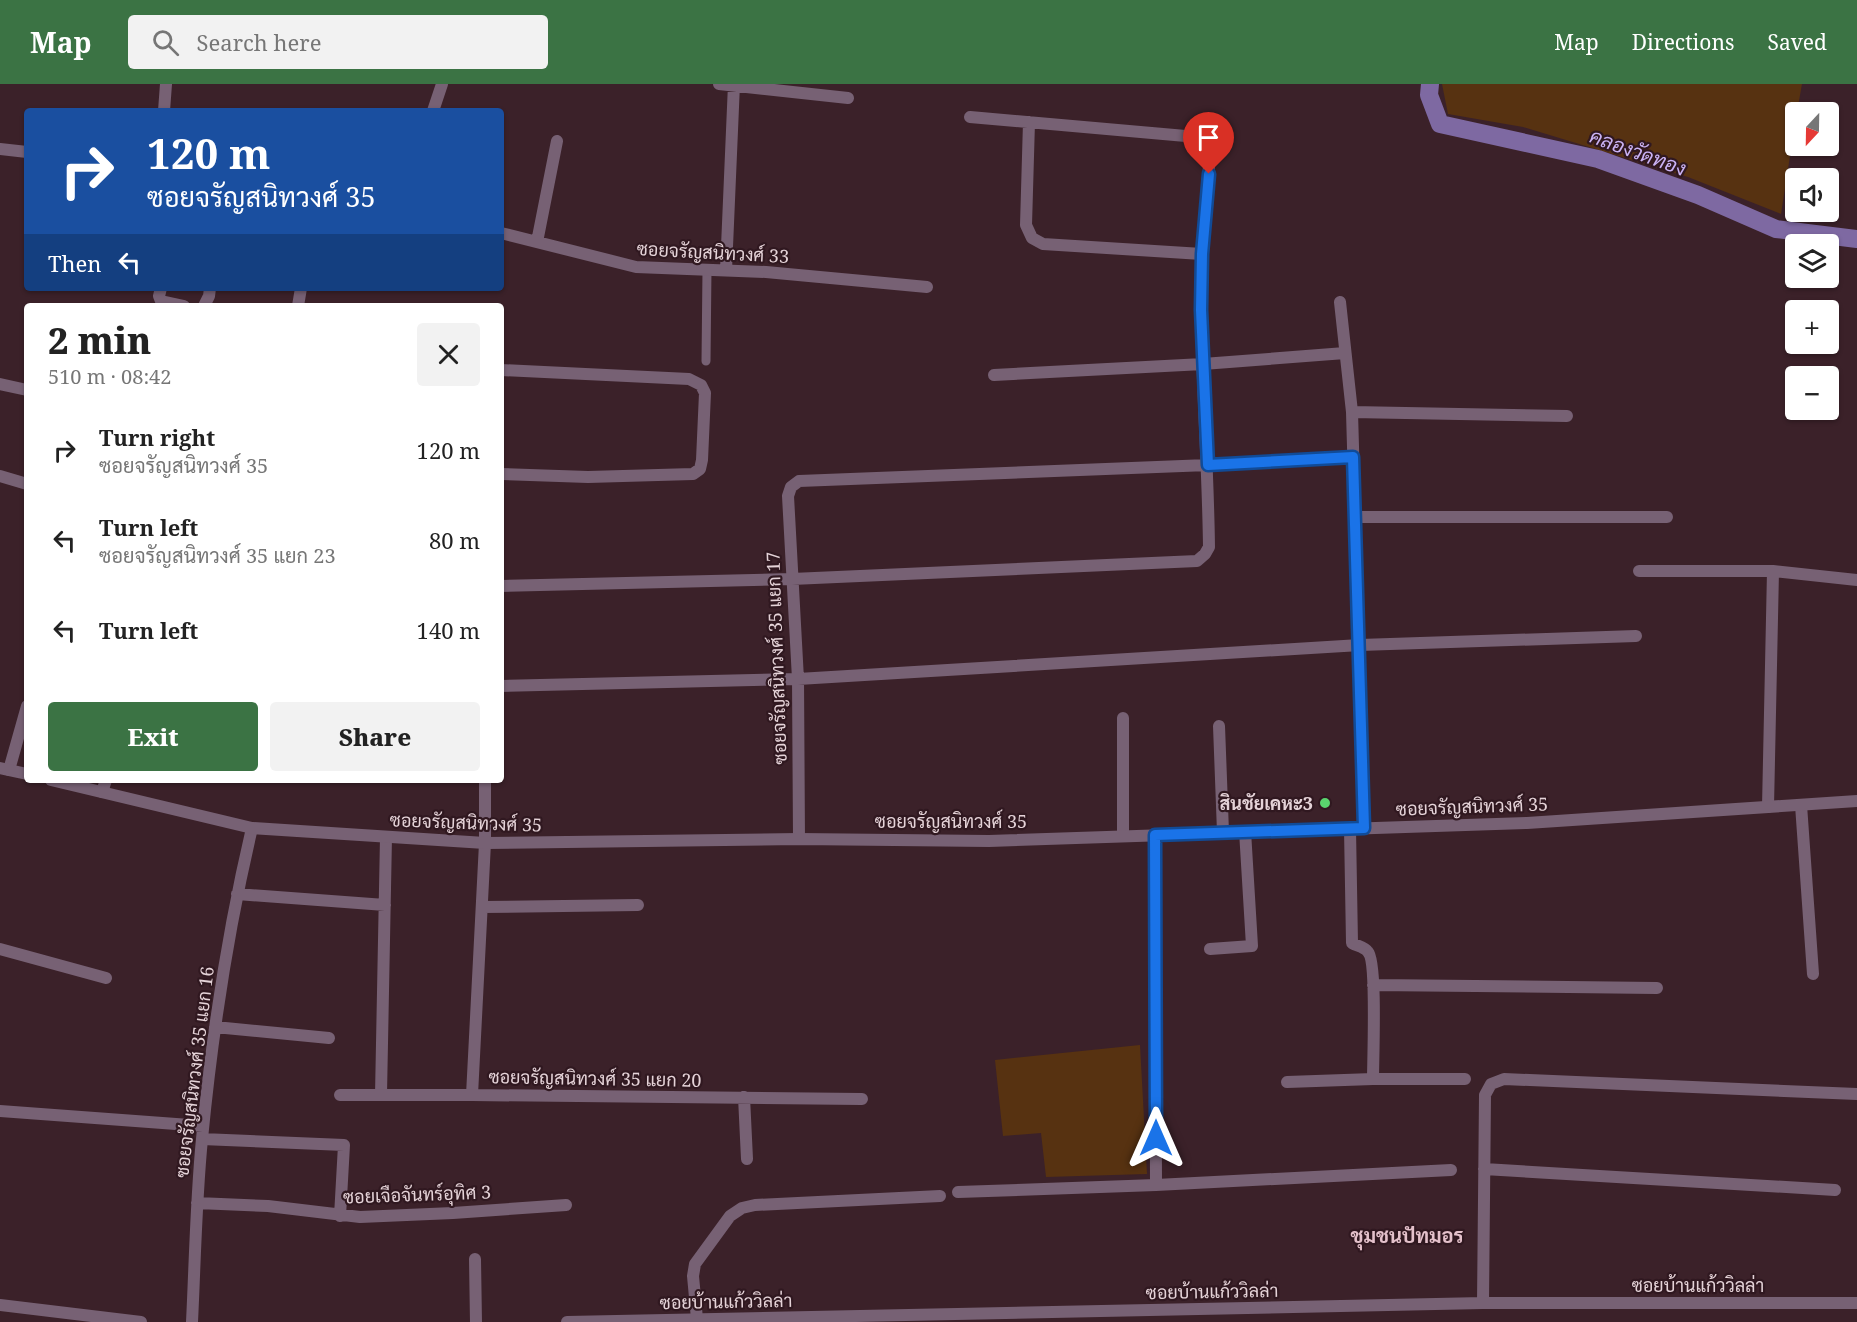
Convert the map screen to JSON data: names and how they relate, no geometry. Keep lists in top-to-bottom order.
{
  "streets": {
    "street": [
      "ซอยจรัญสนิทวงศ์ 33",
      "ซอยจรัญสนิทวงศ์ 35 แยก 17",
      "ซอยจรัญสนิทวงศ์ 35",
      "ซอยจรัญสนิทวงศ์ 35 แยก 16",
      "ซอยจรัญสนิทวงศ์ 35 แยก 20",
      "ซอยเจือจันทร์อุทิศ 3",
      "ซอยบ้านแก้ววิลล่า"
    ]
  },
  "crossings": [
    ["ซอยจรัญสนิทวงศ์ 35 แยก 17", "ซอยจรัญสนิทวงศ์ 35"],
    ["ซอยจรัญสนิทวงศ์ 35", "ซอยจรัญสนิทวงศ์ 35 แยก 16"],
    ["ซอยจรัญสนิทวงศ์ 35", "ซอยจรัญสนิทวงศ์ 35 แยก 20"],
    ["ซอยจรัญสนิทวงศ์ 35 แยก 16", "ซอยเจือจันทร์อุทิศ 3"]
  ],
  "districts": ["ชุมชนปัทมอร"],
  "water": ["คลองวัดทอง"],
  "places": ["สินชัยเคหะ3"],
  "north": "bottom",
  "page": {
    "header": "Map",
    "search": "Search here",
    "nav": ["Map", "Directions", "Saved"],
    "map_buttons": ["+", "−"],
    "turn": ["120 m", "ซอยจรัญสนิทวงศ์ 35"],
    "then": "Then",
    "heading": ["2 min", "510 m · 08:42"],
    "list": [
      {
        "name": "Turn right",
        "note": "ซอยจรัญสนิทวงศ์ 35",
        "value": "120 m"
      },
      {
        "name": "Turn left",
        "note": "ซอยจรัญสนิทวงศ์ 35 แยก 23",
        "value": "80 m"
      },
      {
        "name": "Turn left",
        "value": "140 m"
      }
    ],
    "buttons": ["Exit", "Share"]
  }
}
